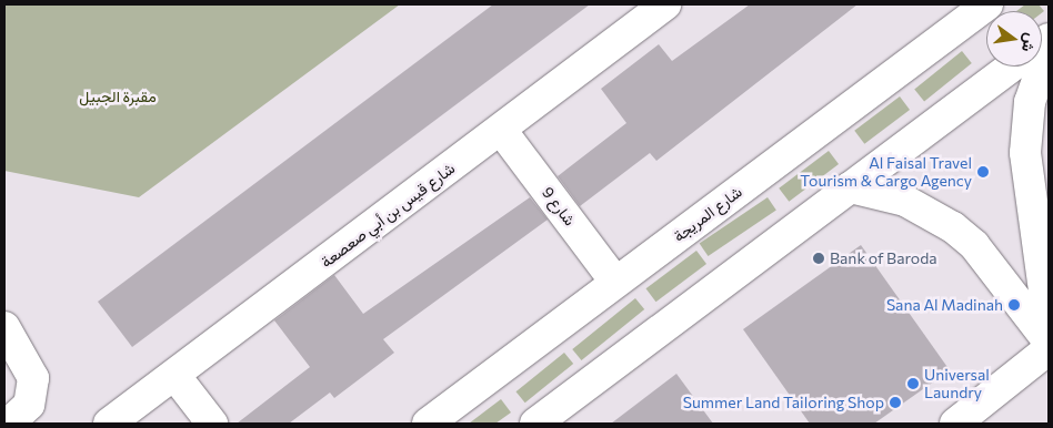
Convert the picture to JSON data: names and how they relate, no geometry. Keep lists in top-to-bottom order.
{
  "streets": {
    "street": ["شارع 9", "شارع المريجة", "شارع قيس بن أبي صعصعة"]
  },
  "crossings": [
    ["شارع 9", "شارع المريجة"],
    ["شارع 9", "شارع قيس بن أبي صعصعة"]
  ],
  "parks": ["مقبرة الجبيل"],
  "places": [
    "Al Faisal Travel Tourism & Cargo Agency",
    "Bank of Baroda",
    "Sana Al Madinah",
    "Universal Laundry",
    "Summer Land Tailoring Shop"
  ],
  "north": "right"
}
